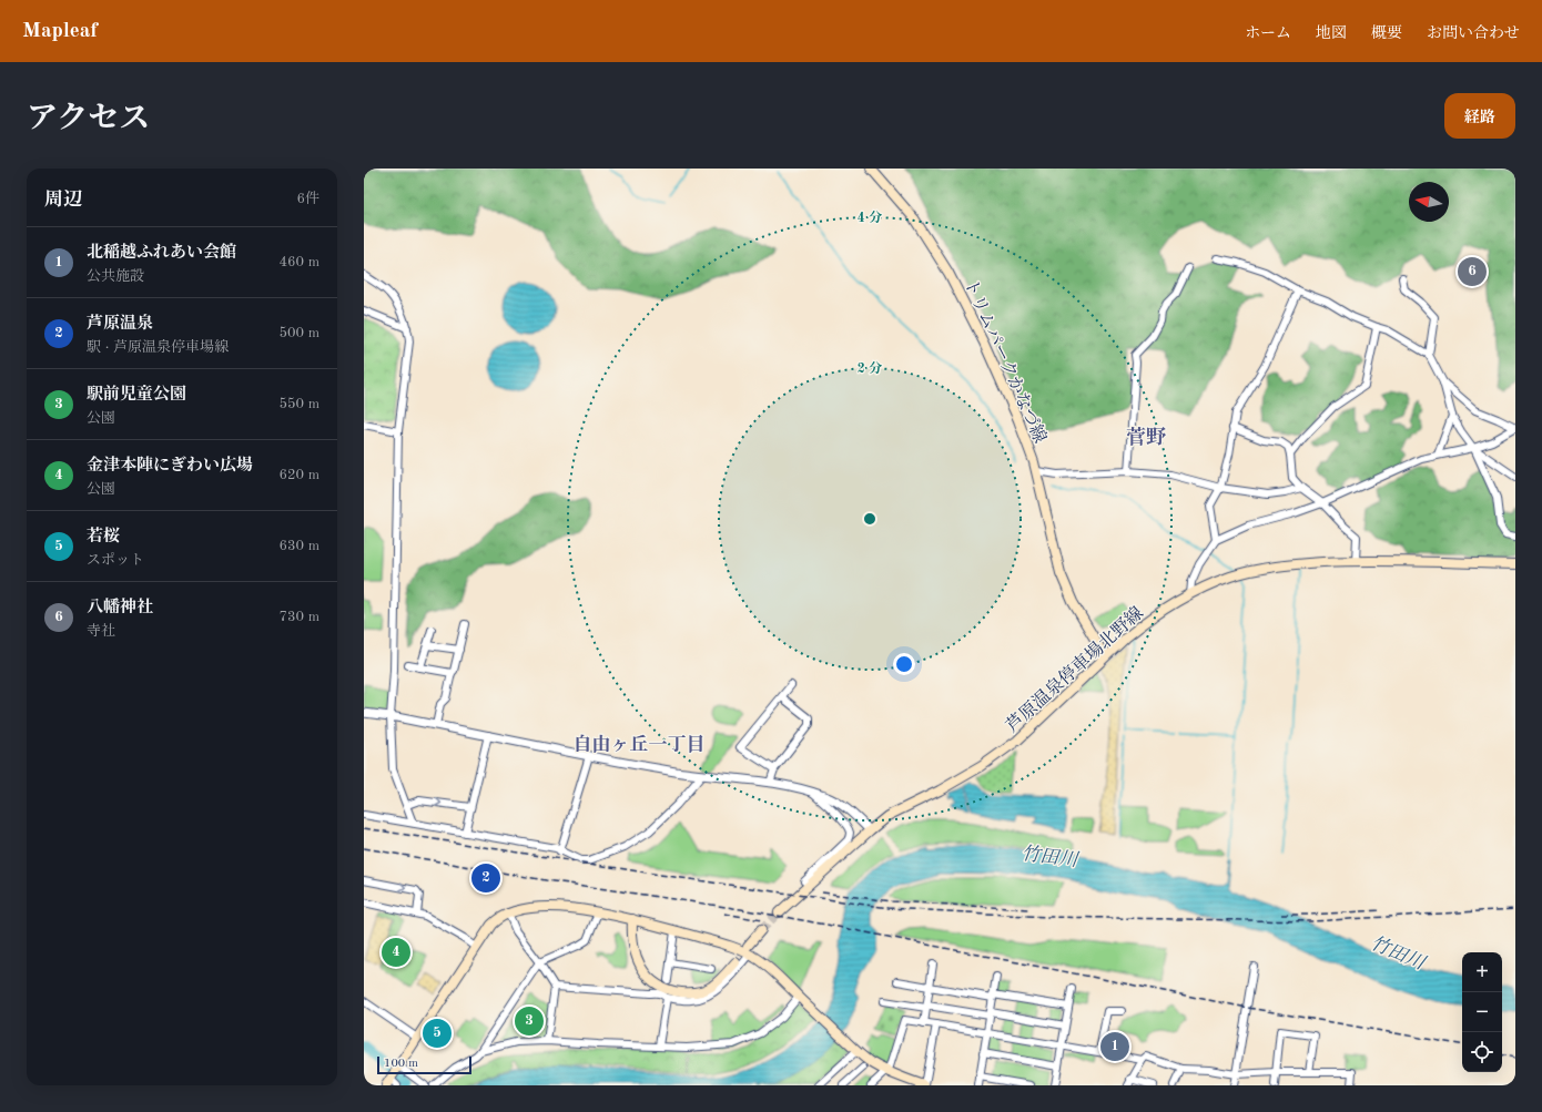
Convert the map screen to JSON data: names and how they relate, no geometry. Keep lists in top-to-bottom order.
{
  "streets": {
    "main road": ["トリムパークかなづ線", "芦原温泉停車場北野線"]
  },
  "crossings": [
    ["トリムパークかなづ線", "芦原温泉停車場北野線"]
  ],
  "districts": ["菅野", "自由ヶ丘一丁目"],
  "water": ["竹田川"],
  "scale_bar": "100 m",
  "north": "left",
  "page": {
    "header": "Mapleaf",
    "nav": [
      "ホーム",
      "地図",
      "概要",
      "お問い合わせ"
    ],
    "title": "アクセス",
    "buttons": "経路",
    "heading": ["周辺", "6件"],
    "list": [
      {
        "mark": "1",
        "name": "北稲越ふれあい会館",
        "note": "公共施設",
        "value": "460 m"
      },
      {
        "mark": "2",
        "name": "芦原温泉",
        "note": "駅 · 芦原温泉停車場線",
        "value": "500 m"
      },
      {
        "mark": "3",
        "name": "駅前児童公園",
        "note": "公園",
        "value": "550 m"
      },
      {
        "mark": "4",
        "name": "金津本陣にぎわい広場",
        "note": "公園",
        "value": "620 m"
      },
      {
        "mark": "5",
        "name": "若桜",
        "note": "スポット",
        "value": "630 m"
      },
      {
        "mark": "6",
        "name": "八幡神社",
        "note": "寺社",
        "value": "730 m"
      }
    ],
    "pins": [
      "6",
      "2",
      "4",
      "3",
      "5",
      "1"
    ],
    "map_buttons": ["+", "−"],
    "scale": "100 m"
  },
  "rings": ["4 分", "2 分"]
}
